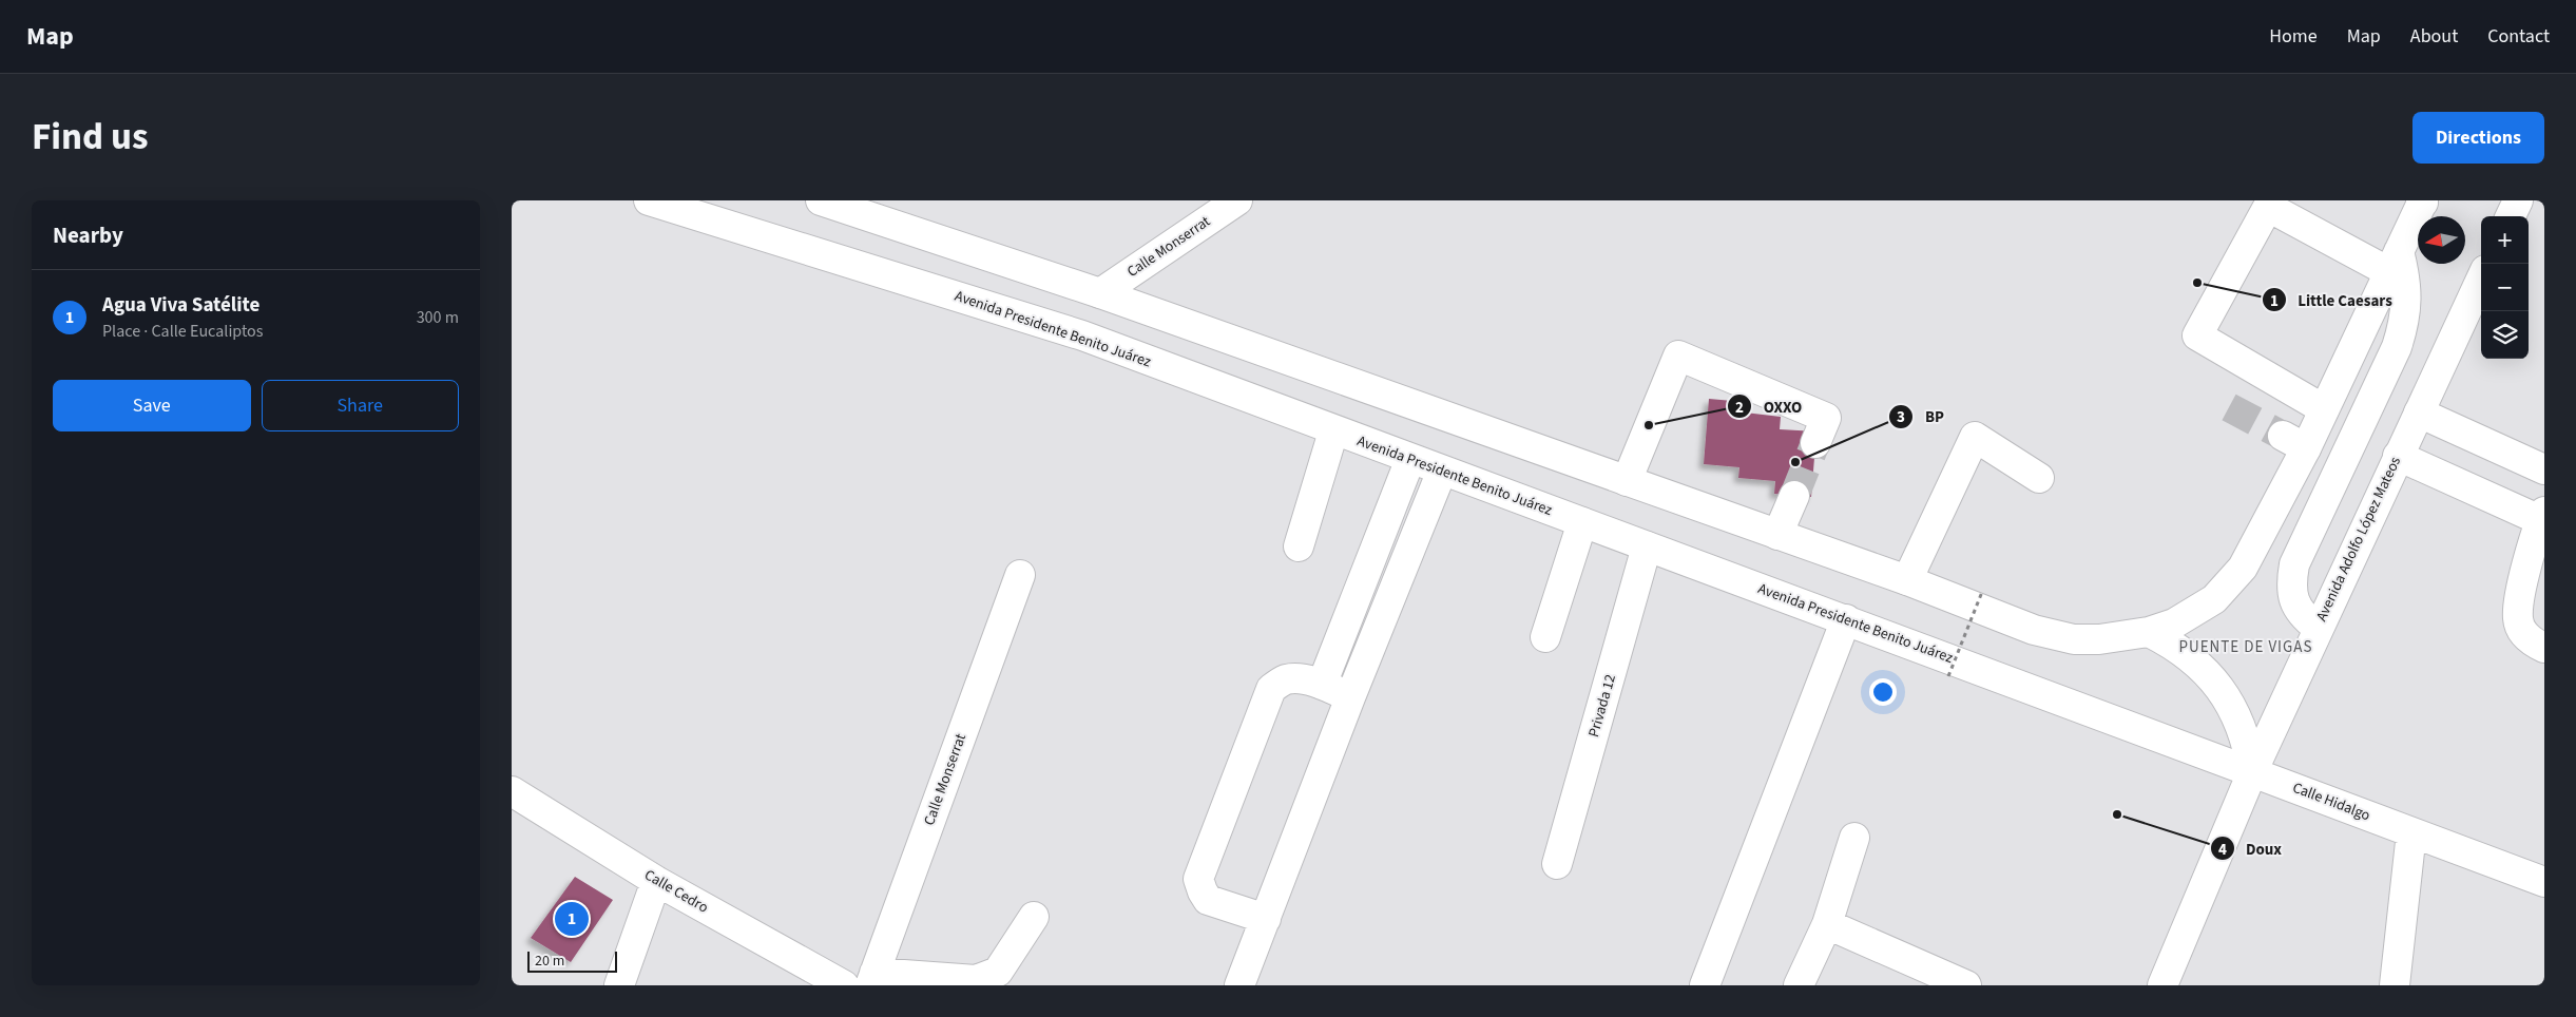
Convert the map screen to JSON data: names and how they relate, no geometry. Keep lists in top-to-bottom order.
{
  "streets": {
    "main road": [
      "Calle Monserrat",
      "Avenida Presidente Benito Juárez",
      "Avenida Adolfo López Mateos",
      "Privada 12",
      "Calle Hidalgo",
      "Calle Cedro"
    ]
  },
  "crossings": [
    ["Avenida Presidente Benito Juárez", "Avenida Adolfo López Mateos"],
    ["Avenida Presidente Benito Juárez", "Privada 12"],
    ["Avenida Presidente Benito Juárez", "Calle Hidalgo"],
    ["Avenida Adolfo López Mateos", "Calle Hidalgo"]
  ],
  "districts": ["PUENTE DE VIGAS"],
  "places": [
    "Little Caesars",
    "OXXO",
    "BP",
    "Doux"
  ],
  "scale_bar": "20 m",
  "north": "left",
  "page": {
    "header": "Map",
    "nav": [
      "Home",
      "Map",
      "About",
      "Contact"
    ],
    "title": "Find us",
    "buttons": [
      "Directions",
      ["Save", "Share"]
    ],
    "heading": "Nearby",
    "map_buttons": ["+", "−"],
    "list": [
      {
        "mark": "1",
        "name": "Agua Viva Satélite",
        "note": "Place · Calle Eucaliptos",
        "value": "300 m"
      }
    ],
    "pins": "1",
    "scale": "20 m"
  }
}
